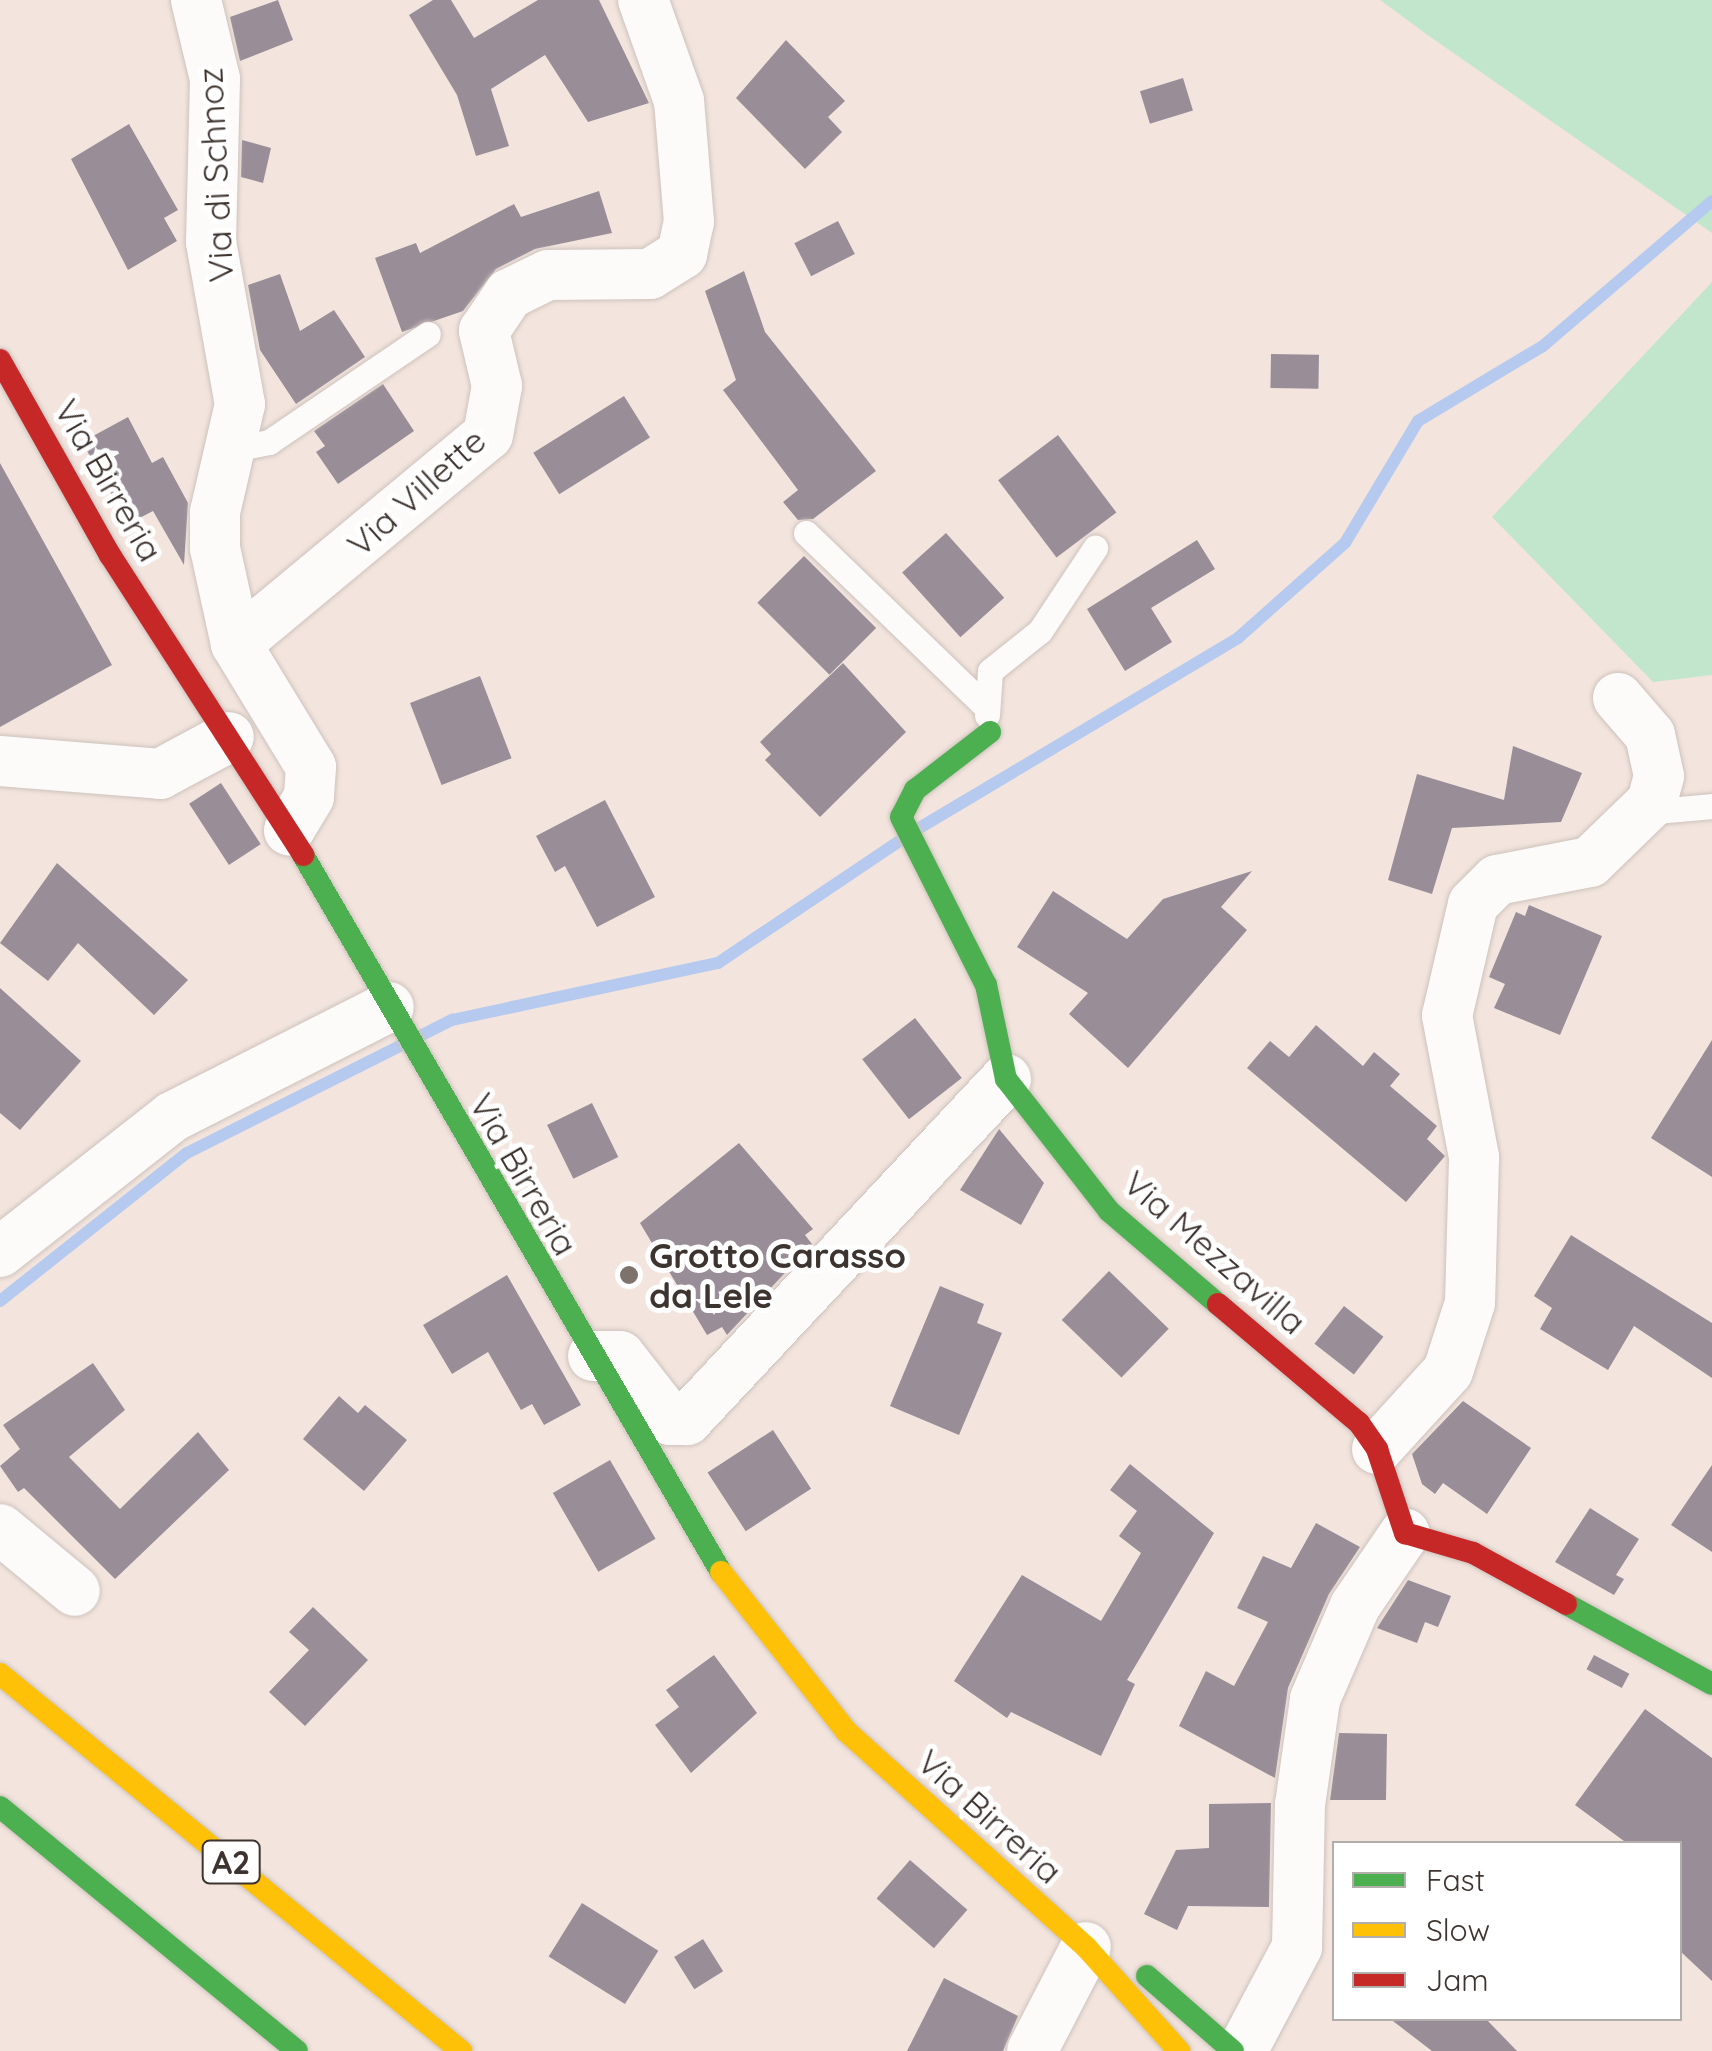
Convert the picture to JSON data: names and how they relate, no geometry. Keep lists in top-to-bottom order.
{
  "streets": {
    "main road": ["Via Birreria", "Via Mezzavilla", "A2"],
    "street": ["Via di Schnoz", "Via Villette"]
  },
  "crossings": [
    ["Via di Schnoz", "Via Villette"]
  ],
  "places": ["Grotto Carasso da Lele"],
  "legend": ["Fast", "Slow", "Jam"]
}
